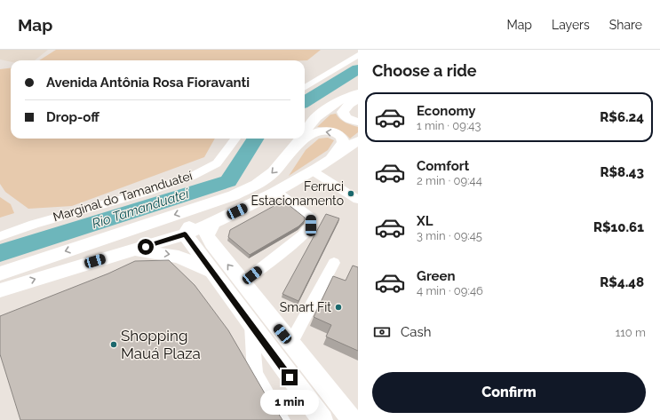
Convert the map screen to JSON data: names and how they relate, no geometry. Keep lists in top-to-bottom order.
{
  "streets": {
    "street": ["Marginal do Tamanduateí"]
  },
  "water": ["Rio Tamanduateí"],
  "places": ["Ferruci Estacionamento", "Smart Fit", "Shopping Mauá Plaza"],
  "page": {
    "header": "Map",
    "nav": ["Map", "Layers", "Share"],
    "heading": "Choose a ride",
    "banner": ["Avenida Antônia Rosa Fioravanti", "Drop-off"],
    "list": [
      {
        "name": "Economy",
        "note": "1 min · 09:43",
        "value": "R$6.24"
      },
      {
        "name": "Comfort",
        "note": "2 min · 09:44",
        "value": "R$8.43"
      },
      {
        "name": "XL",
        "note": "3 min · 09:45",
        "value": "R$10.61"
      },
      {
        "name": "Green",
        "note": "4 min · 09:46",
        "value": "R$4.48"
      }
    ],
    "pay": ["Cash", "110 m"],
    "buttons": "Confirm",
    "bubble": "1 min"
  }
}
